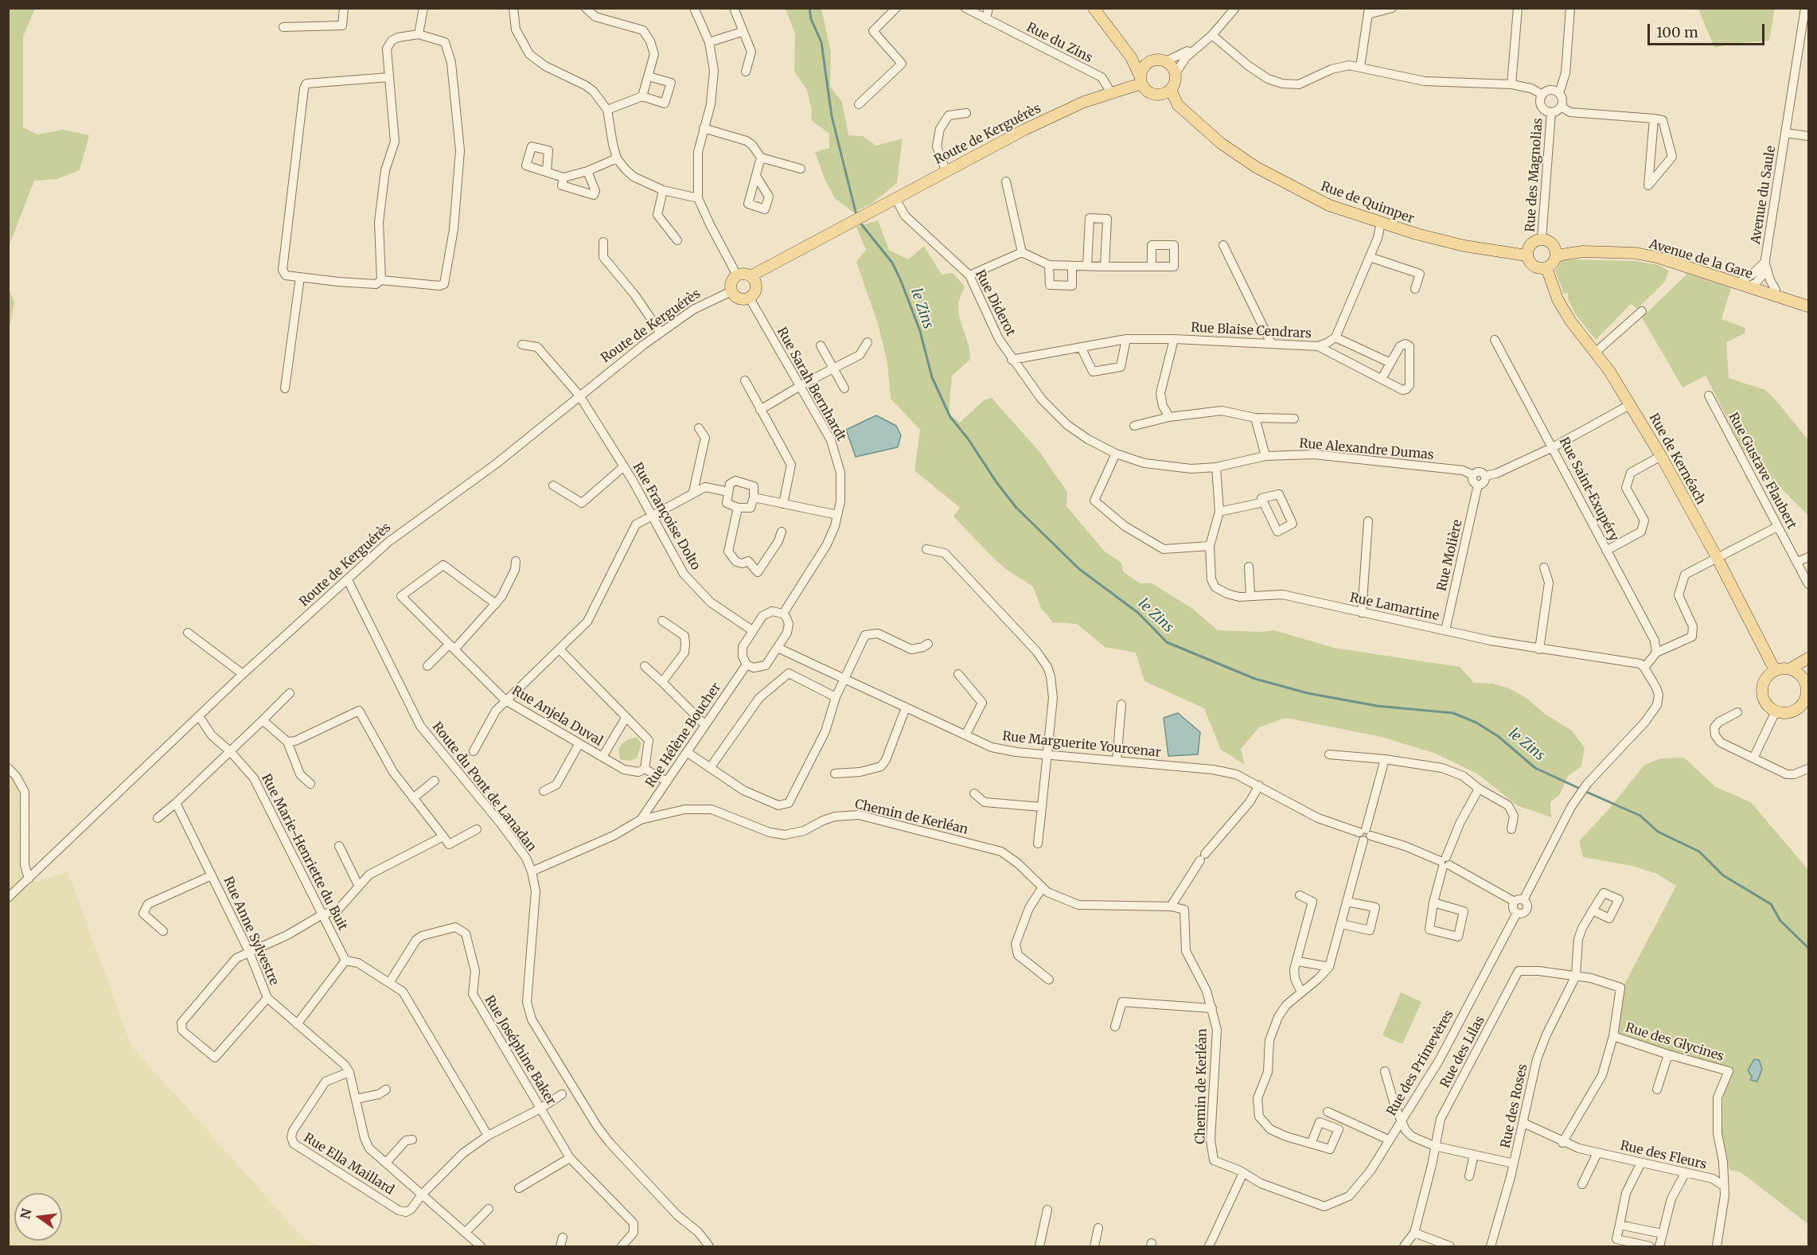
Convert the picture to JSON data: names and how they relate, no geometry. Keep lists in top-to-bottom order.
{
  "streets": {
    "main road": [
      "Route de Kerguérès",
      "Rue de Quimper",
      "Avenue de la Gare",
      "Rue de Kernéach"
    ],
    "street": [
      "Rue du Zins",
      "Rue des Magnolias",
      "Avenue du Saule",
      "Rue Diderot",
      "Rue Blaise Cendrars",
      "Rue Sarah Bernhardt",
      "Rue Alexandre Dumas",
      "Rue Gustave Flaubert",
      "Rue Saint-Exupéry",
      "Rue Françoise Dolto",
      "Rue Molière",
      "Rue Lamartine",
      "Rue Anjela Duval",
      "Rue Hélène Boucher",
      "Rue Marguerite Yourcenar",
      "Route du Pont de Lanadan",
      "Chemin de Kerléan",
      "Rue Marie-Henriette du Buit",
      "Rue Anne Sylvestre",
      "Rue des Glycines",
      "Rue Joséphine Baker",
      "Rue des Lilas",
      "Rue des Primevères",
      "Rue des Roses",
      "Rue des Fleurs",
      "Rue Ella Maillard"
    ]
  },
  "crossings": [
    ["Rue du Zins", "Route de Kerguérès"],
    ["Route de Kerguérès", "Rue de Quimper"],
    ["Route de Kerguérès", "Rue Diderot"],
    ["Route de Kerguérès", "Rue Sarah Bernhardt"],
    ["Route de Kerguérès", "Rue Françoise Dolto"],
    ["Route de Kerguérès", "Route du Pont de Lanadan"],
    ["Route de Kerguérès", "Rue Marie-Henriette du Buit"],
    ["Rue des Magnolias", "Rue de Quimper"],
    ["Rue des Magnolias", "Avenue de la Gare"],
    ["Rue des Magnolias", "Rue de Kernéach"],
    ["Rue de Quimper", "Avenue de la Gare"],
    ["Rue de Quimper", "Rue de Kernéach"],
    ["Avenue de la Gare", "Rue de Kernéach"],
    ["Rue Diderot", "Rue Blaise Cendrars"],
    ["Rue Diderot", "Rue Alexandre Dumas"],
    ["Rue Alexandre Dumas", "Rue Molière"],
    ["Rue Alexandre Dumas", "Rue Lamartine"],
    ["Rue Molière", "Rue Lamartine"],
    ["Rue Anjela Duval", "Rue Hélène Boucher"],
    ["Rue Hélène Boucher", "Chemin de Kerléan"],
    ["Rue Marguerite Yourcenar", "Rue des Primevères"],
    ["Route du Pont de Lanadan", "Chemin de Kerléan"],
    ["Chemin de Kerléan", "Rue des Primevères"],
    ["Rue Anne Sylvestre", "Rue Ella Maillard"],
    ["Rue des Glycines", "Rue des Fleurs"],
    ["Rue des Lilas", "Rue des Roses"],
    ["Rue des Roses", "Rue des Fleurs"]
  ],
  "water": ["le Zins"],
  "scale_bar": "100 m",
  "north": "left"
}
